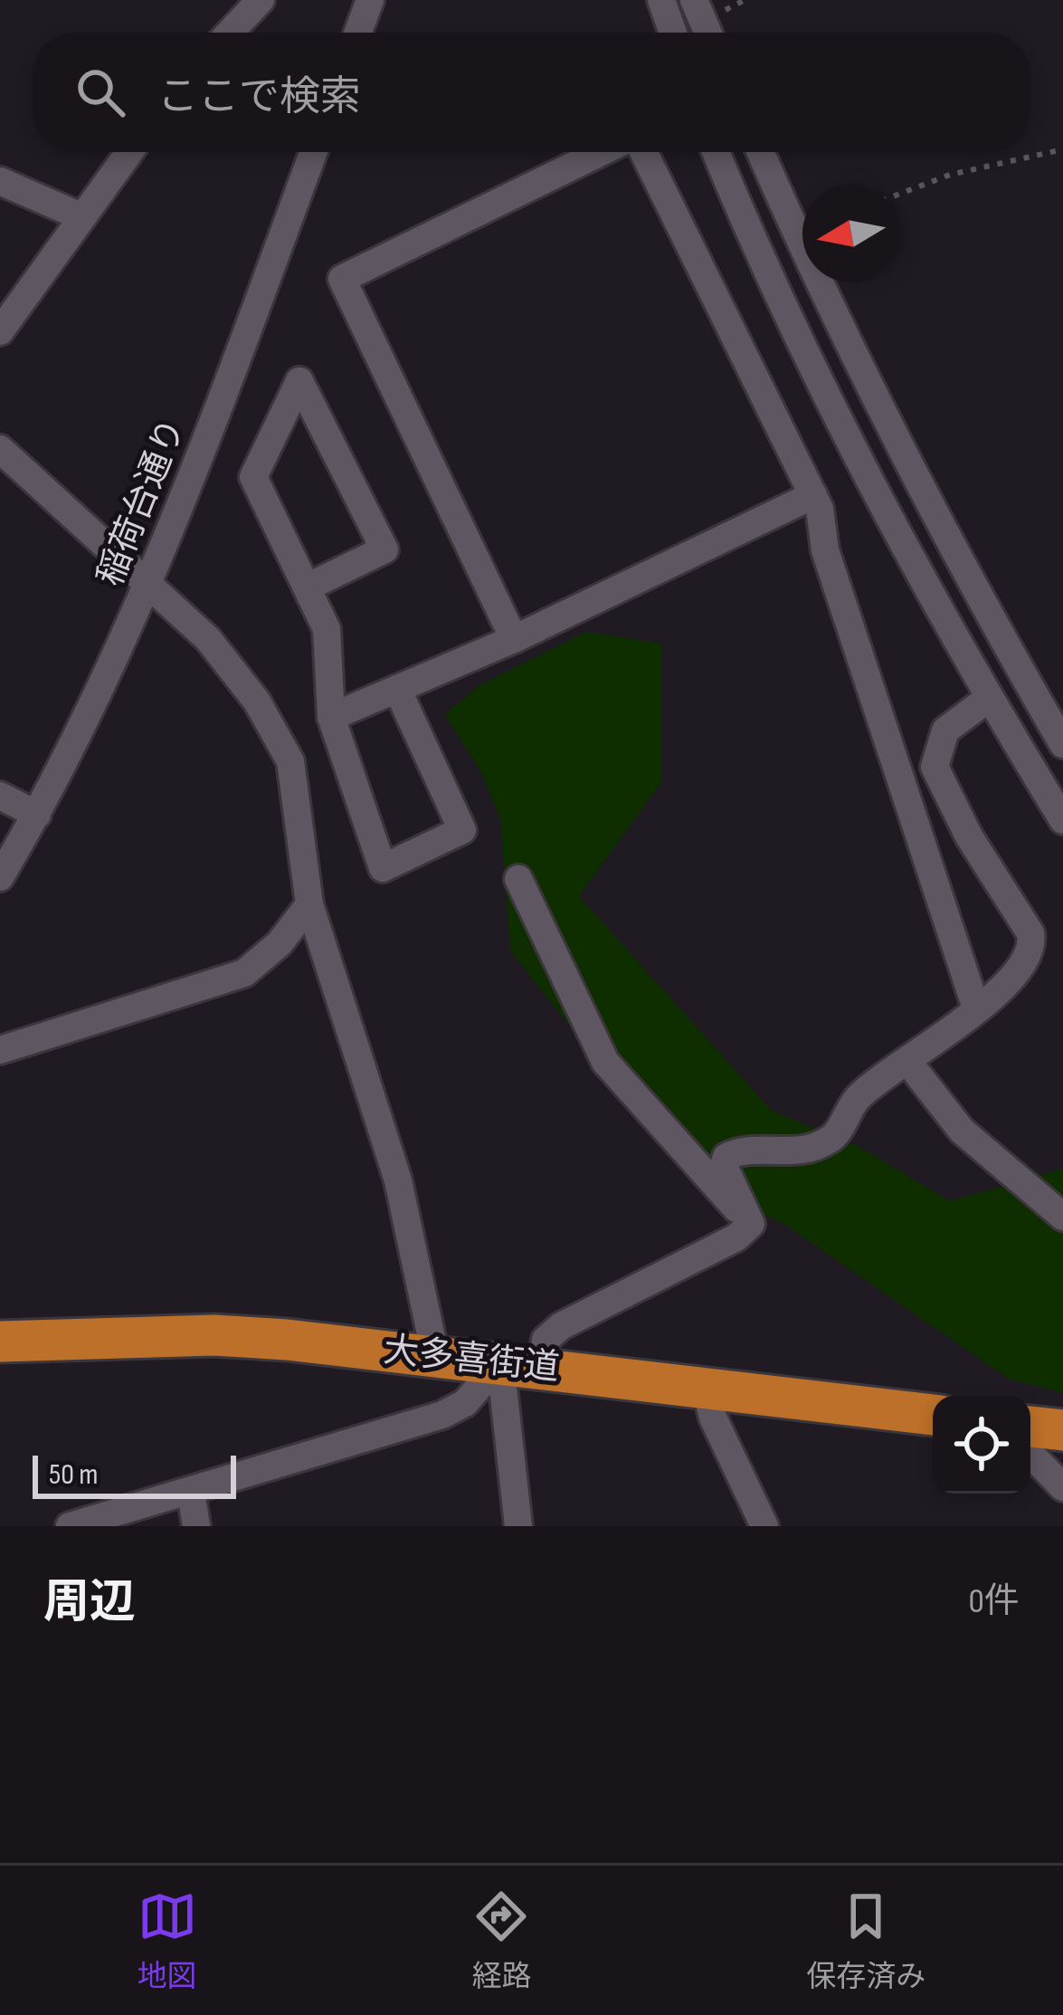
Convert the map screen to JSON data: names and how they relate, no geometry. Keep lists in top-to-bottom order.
{
  "streets": {
    "highway": ["大多喜街道"],
    "street": ["稲荷台通り"]
  },
  "scale_bar": "50 m",
  "north": "left",
  "page": {
    "search": "ここで検索",
    "scale": "50 m",
    "heading": ["周辺", "0件"],
    "nav": ["地図", "経路", "保存済み"]
  }
}
